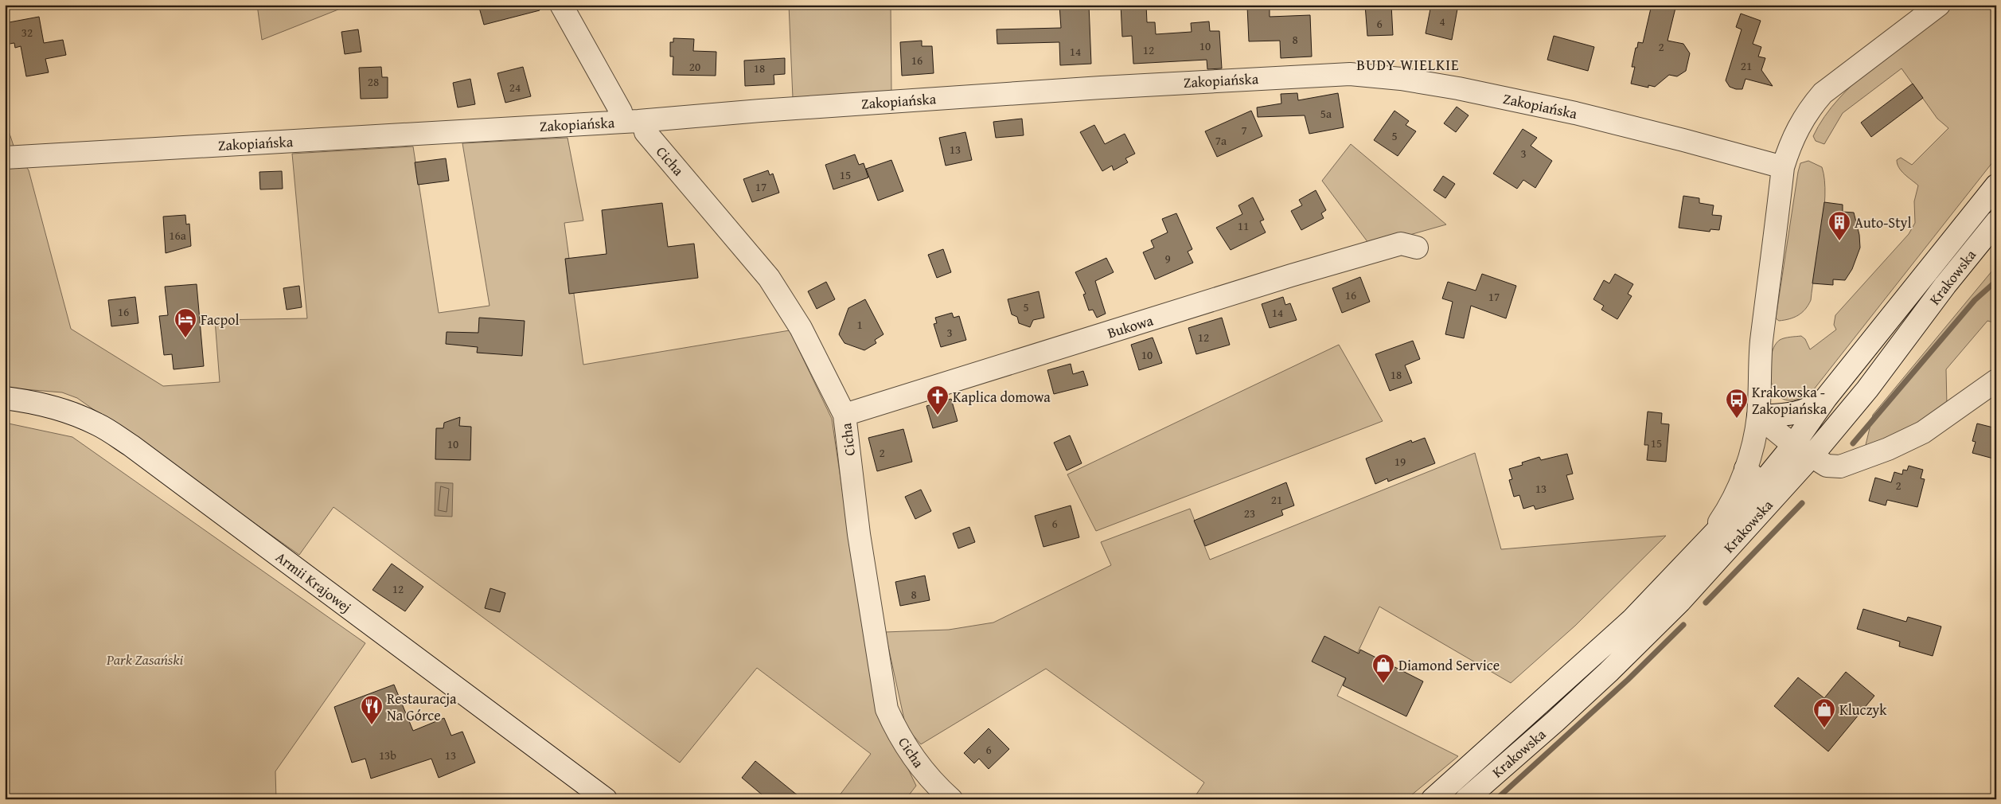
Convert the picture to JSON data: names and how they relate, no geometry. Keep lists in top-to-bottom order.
{
  "streets": {
    "street": [
      "Zakopiańska",
      "Cicha",
      "Krakowska",
      "Bukowa",
      "Armii Krajowej"
    ]
  },
  "crossings": [
    ["Zakopiańska", "Cicha"],
    ["Zakopiańska", "Krakowska"],
    ["Cicha", "Bukowa"]
  ],
  "districts": ["BUDY WIELKIE"],
  "parks": ["Park Zasański"],
  "places": {
    "building": ["Auto-Styl"],
    "hotel": ["Facpol"],
    "church": ["Kaplica domowa"],
    "bus stop": ["Krakowska - Zakopiańska"],
    "shop": ["Diamond Service", "Kluczyk"],
    "restaurant": ["Restauracja Na Górce"]
  },
  "house_numbers": [
    "4",
    "6",
    "32",
    "8",
    "10",
    "2",
    "12",
    "14",
    "16",
    "21",
    "20",
    "18",
    "28",
    "24",
    "5a",
    "7",
    "5",
    "7a",
    "13",
    "3",
    "15",
    "17",
    "11",
    "16a",
    "9",
    "16",
    "17",
    "5",
    "16",
    "14",
    "1",
    "3",
    "12",
    "10",
    "18",
    "15",
    "10",
    "2",
    "19",
    "2",
    "13",
    "21",
    "23",
    "6",
    "12",
    "8",
    "6",
    "13b",
    "13"
  ]
}
